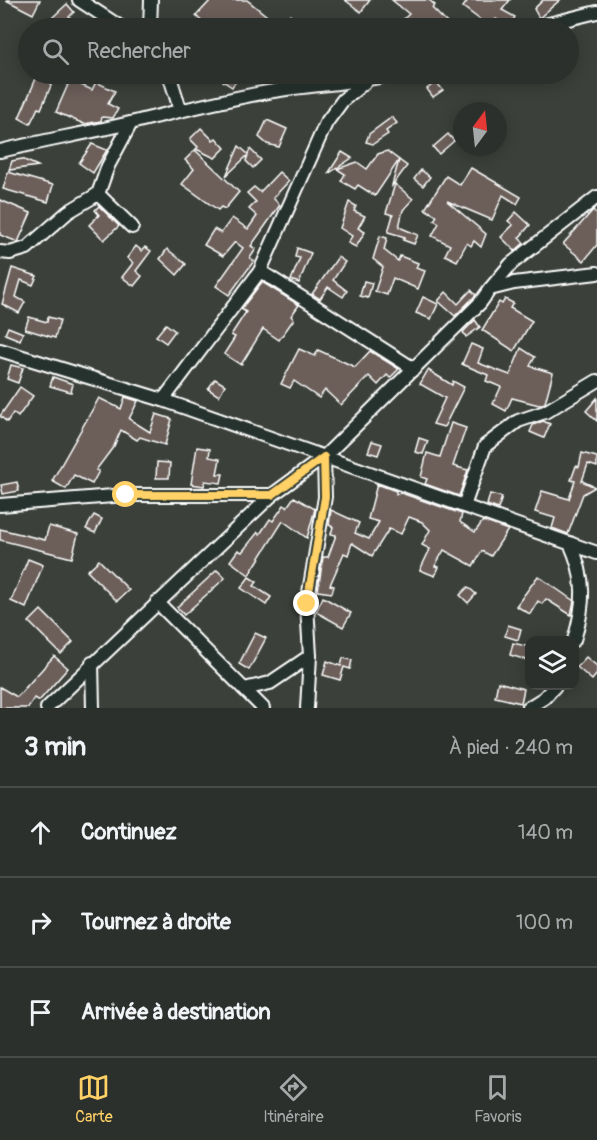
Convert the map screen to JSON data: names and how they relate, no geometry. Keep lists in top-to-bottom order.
{
  "north": "top",
  "page": {
    "search": "Rechercher",
    "heading": ["3 min", "À pied · 240 m"],
    "list": [
      ["Continuez", "140 m"],
      ["Tournez à droite", "100 m"],
      "Arrivée à destination"
    ],
    "nav": ["Carte", "Itinéraire", "Favoris"]
  }
}
